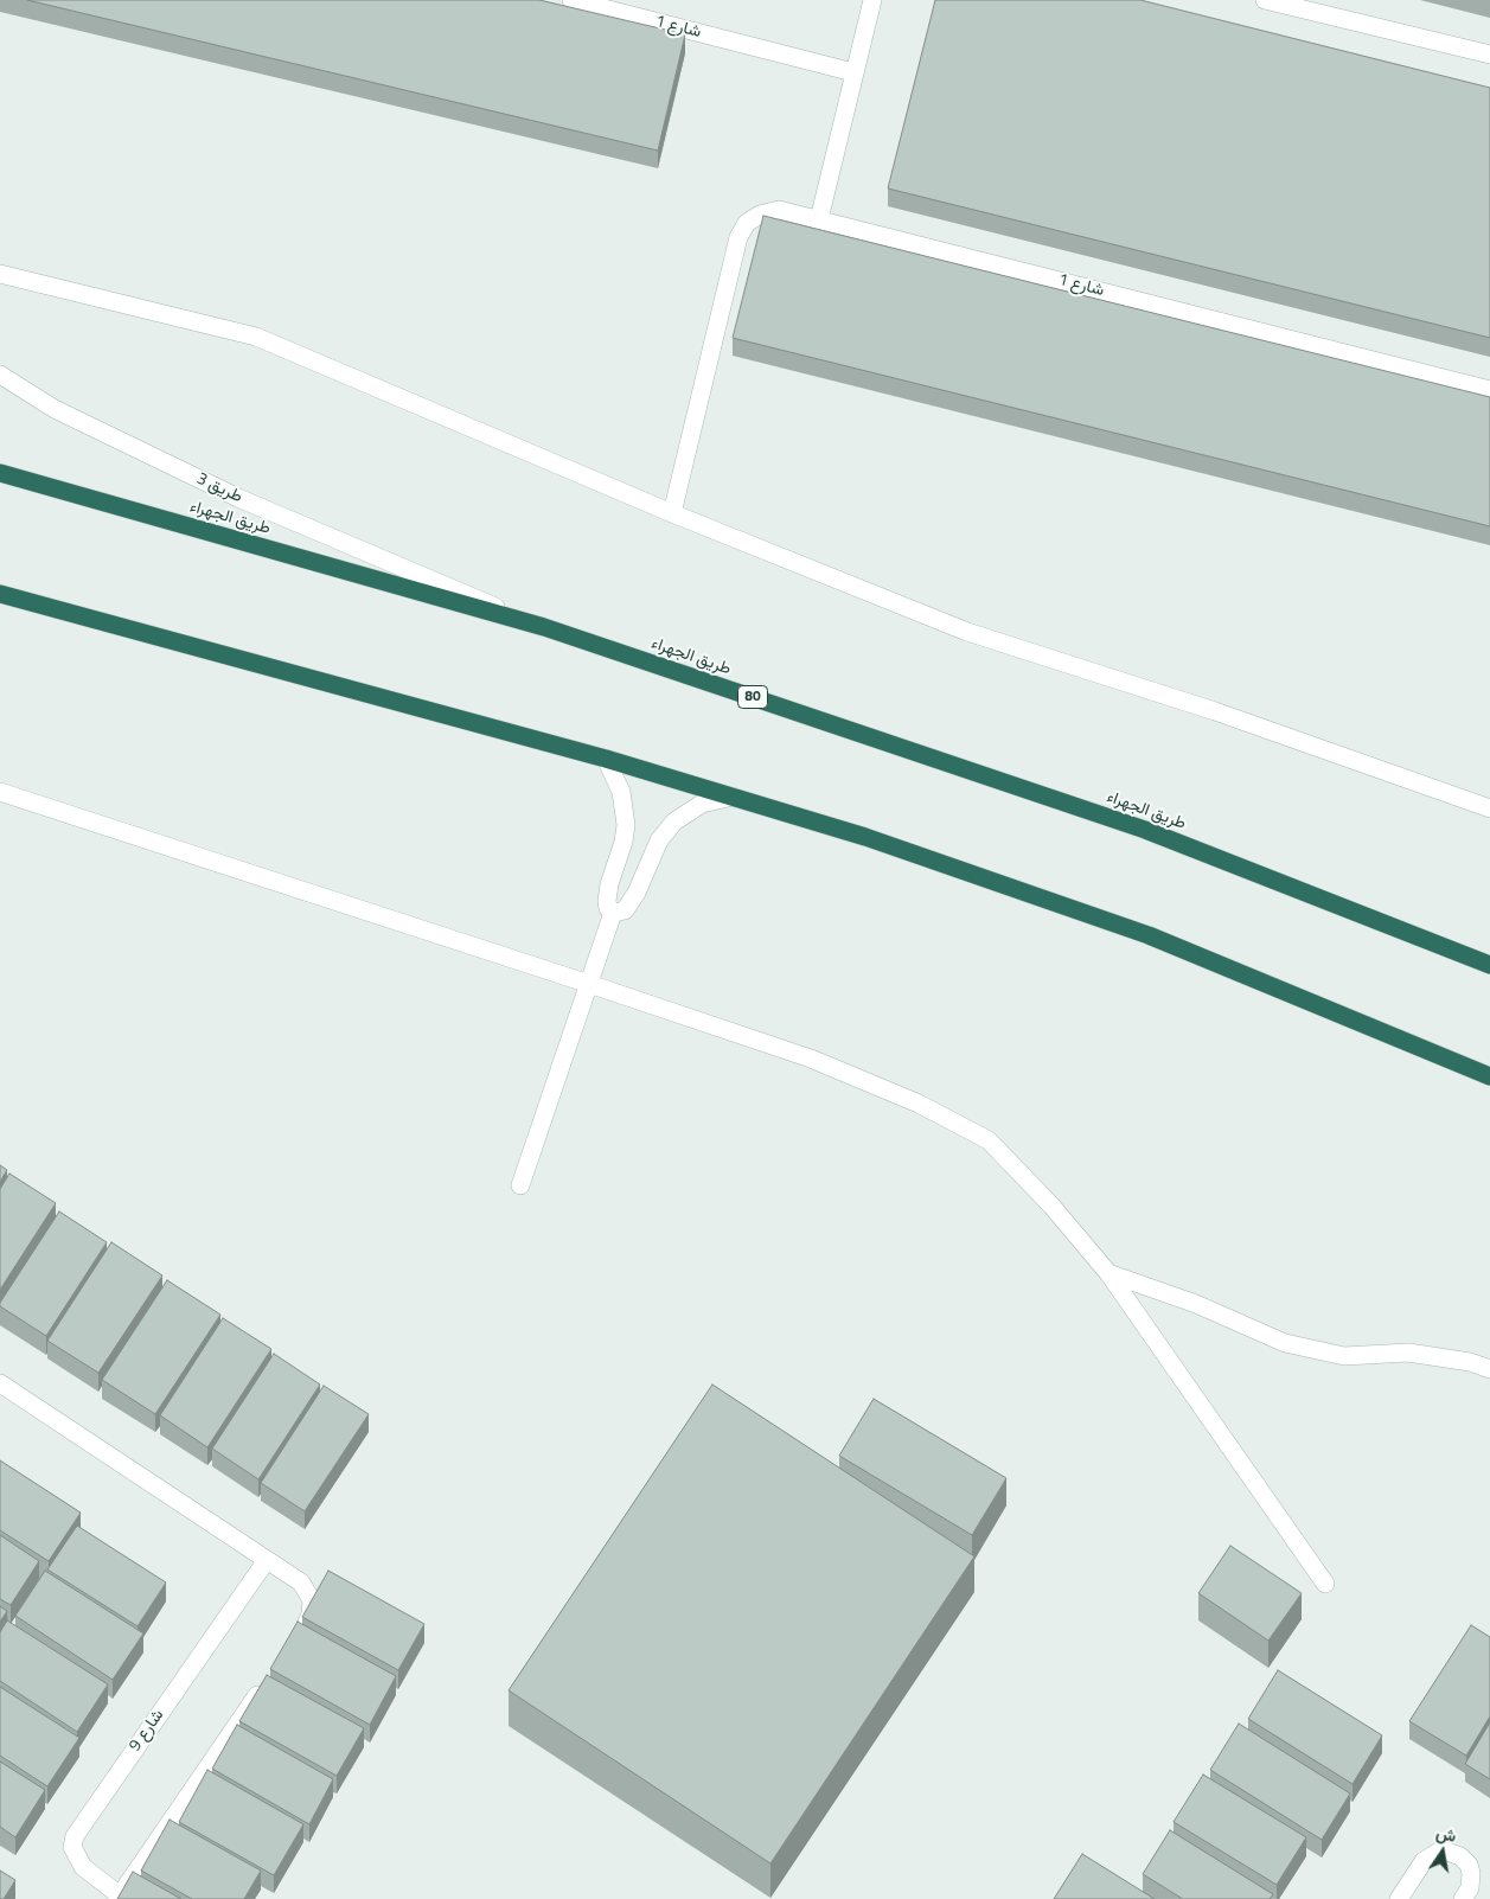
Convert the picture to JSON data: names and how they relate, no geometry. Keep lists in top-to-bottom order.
{
  "streets": {
    "highway": ["طريق الجهراء", "80"],
    "street": ["شارع 1", "طريق 3", "شارع 9"]
  },
  "crossings": [
    ["طريق 3", "طريق الجهراء"]
  ],
  "north": "top"
}
